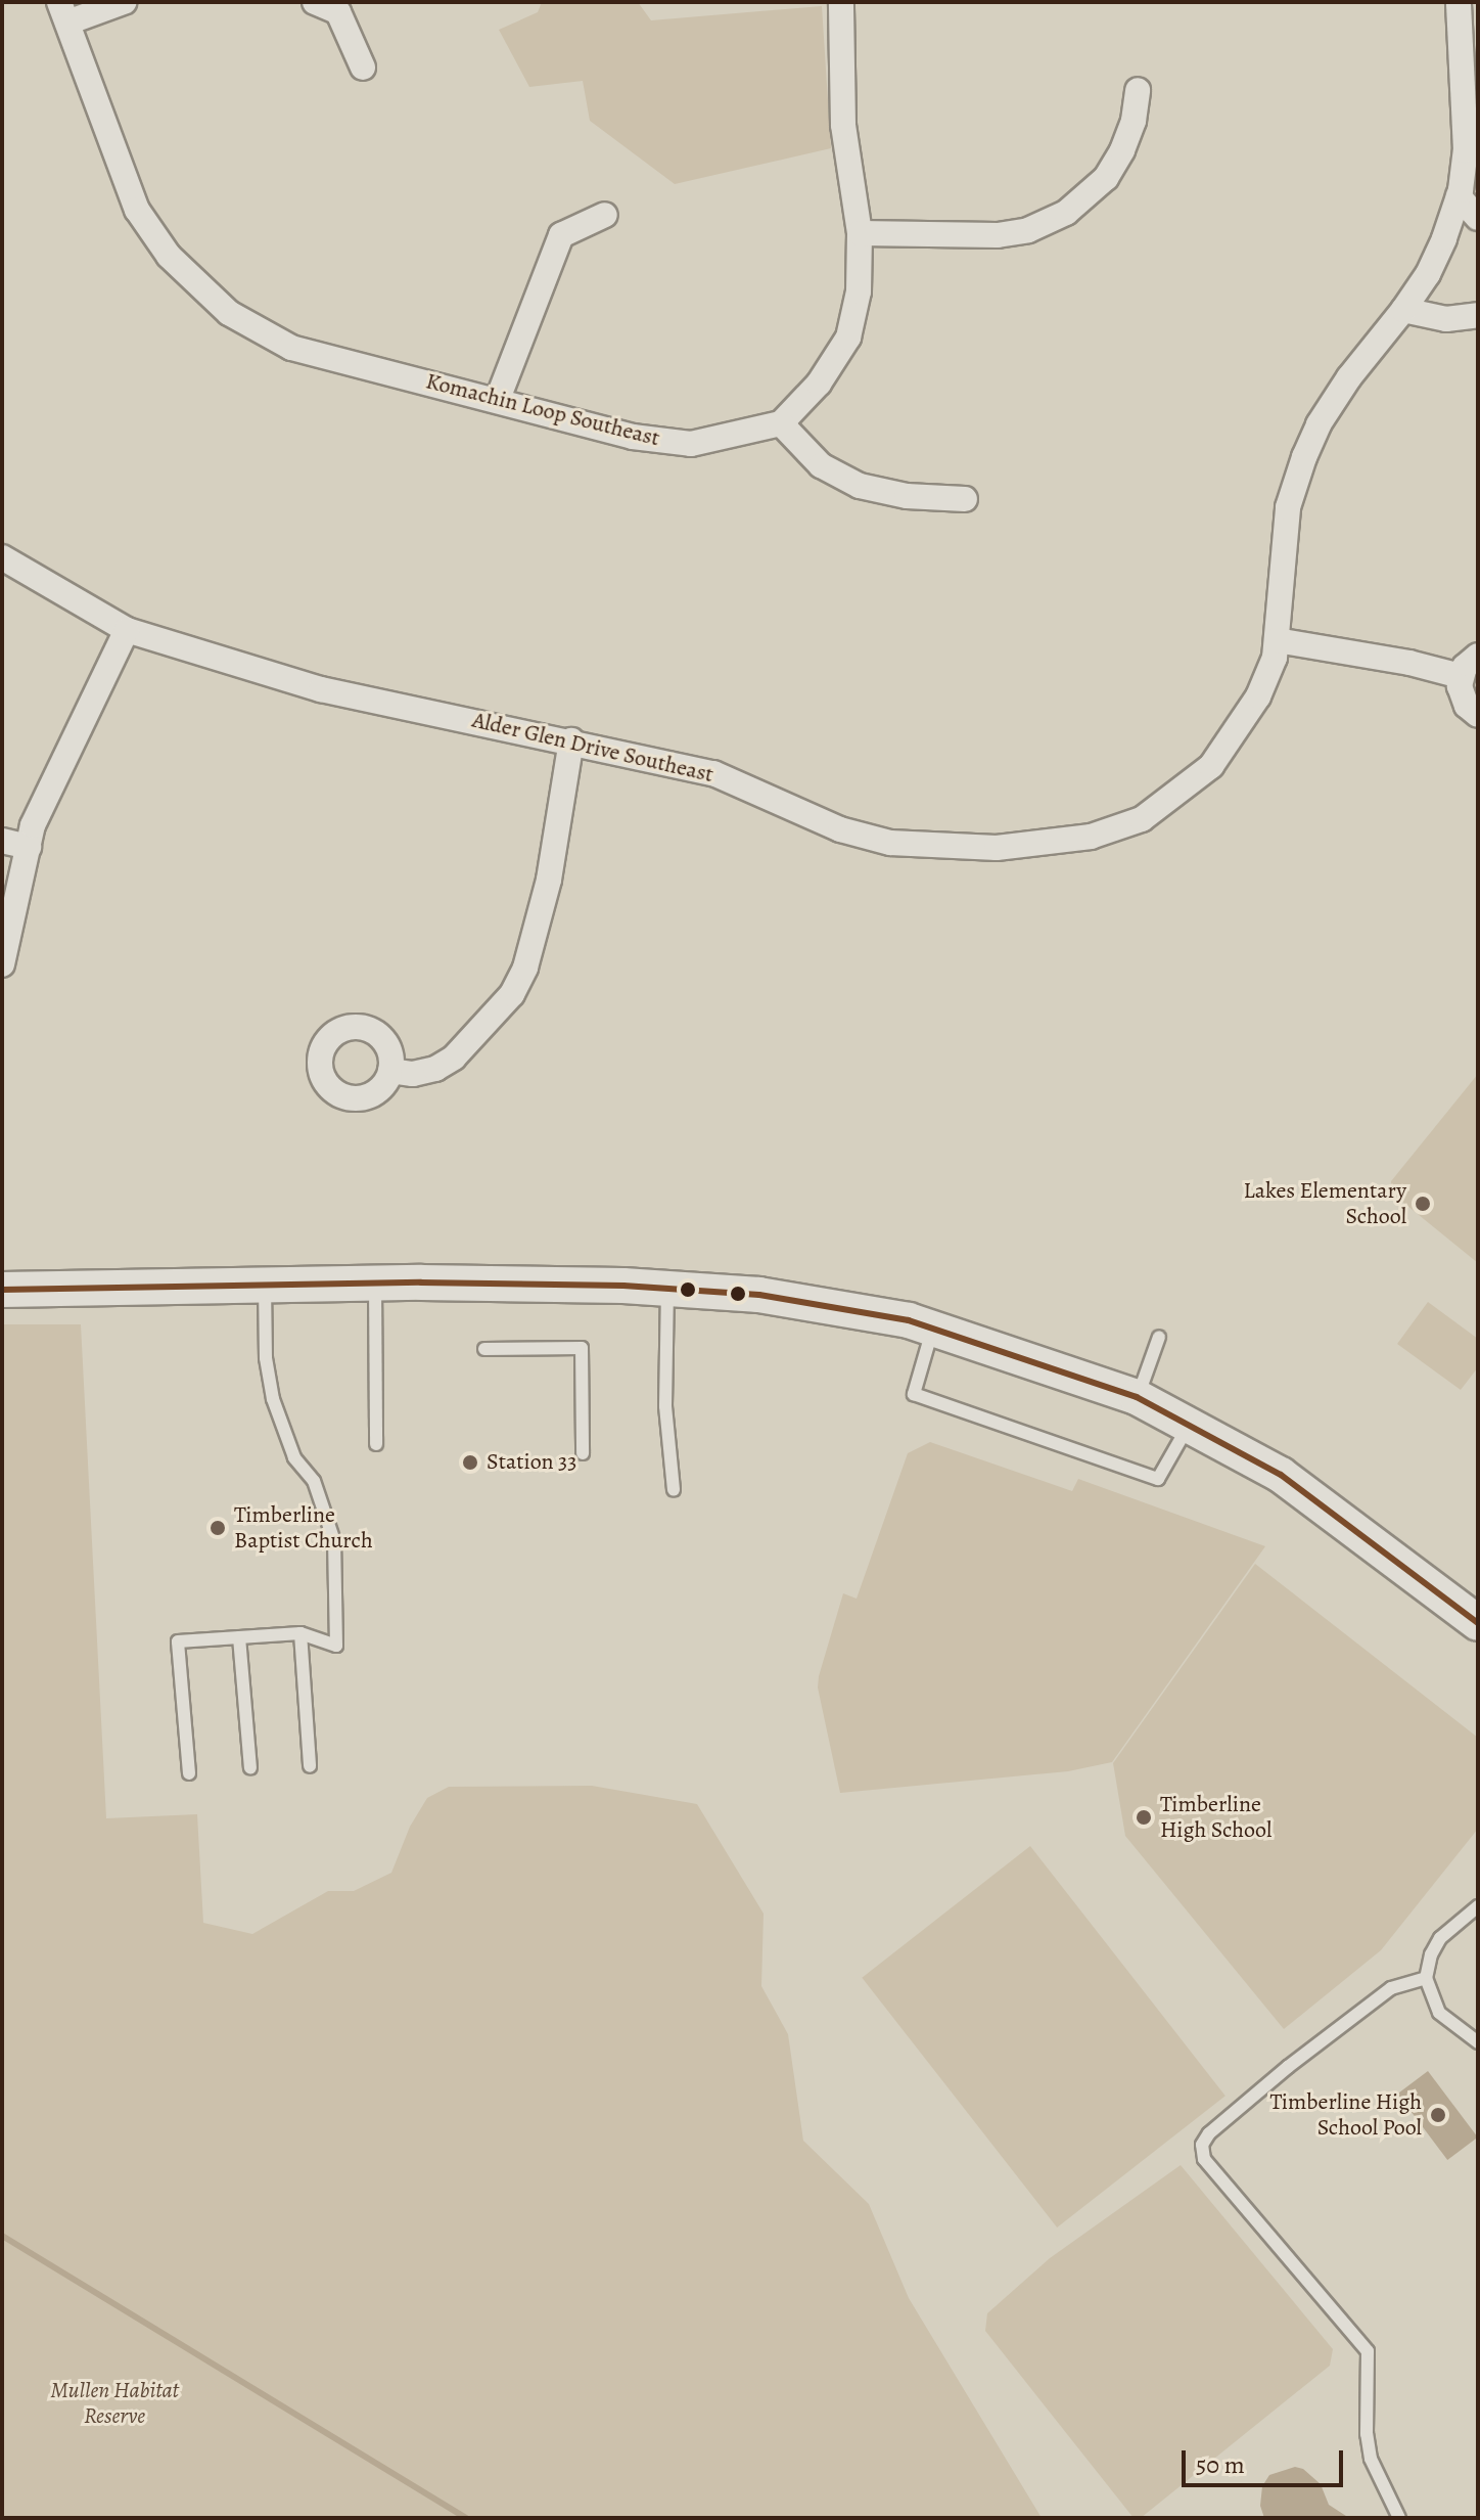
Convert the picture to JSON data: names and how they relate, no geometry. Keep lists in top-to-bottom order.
{
  "streets": {
    "street": ["Komachin Loop Southeast", "Alder Glen Drive Southeast"]
  },
  "parks": ["Mullen Habitat Reserve"],
  "places": [
    "Lakes Elementary School",
    "Station 33",
    "Timberline Baptist Church",
    "Timberline High School",
    "Timberline High School Pool"
  ],
  "scale_bar": "50 m"
}
